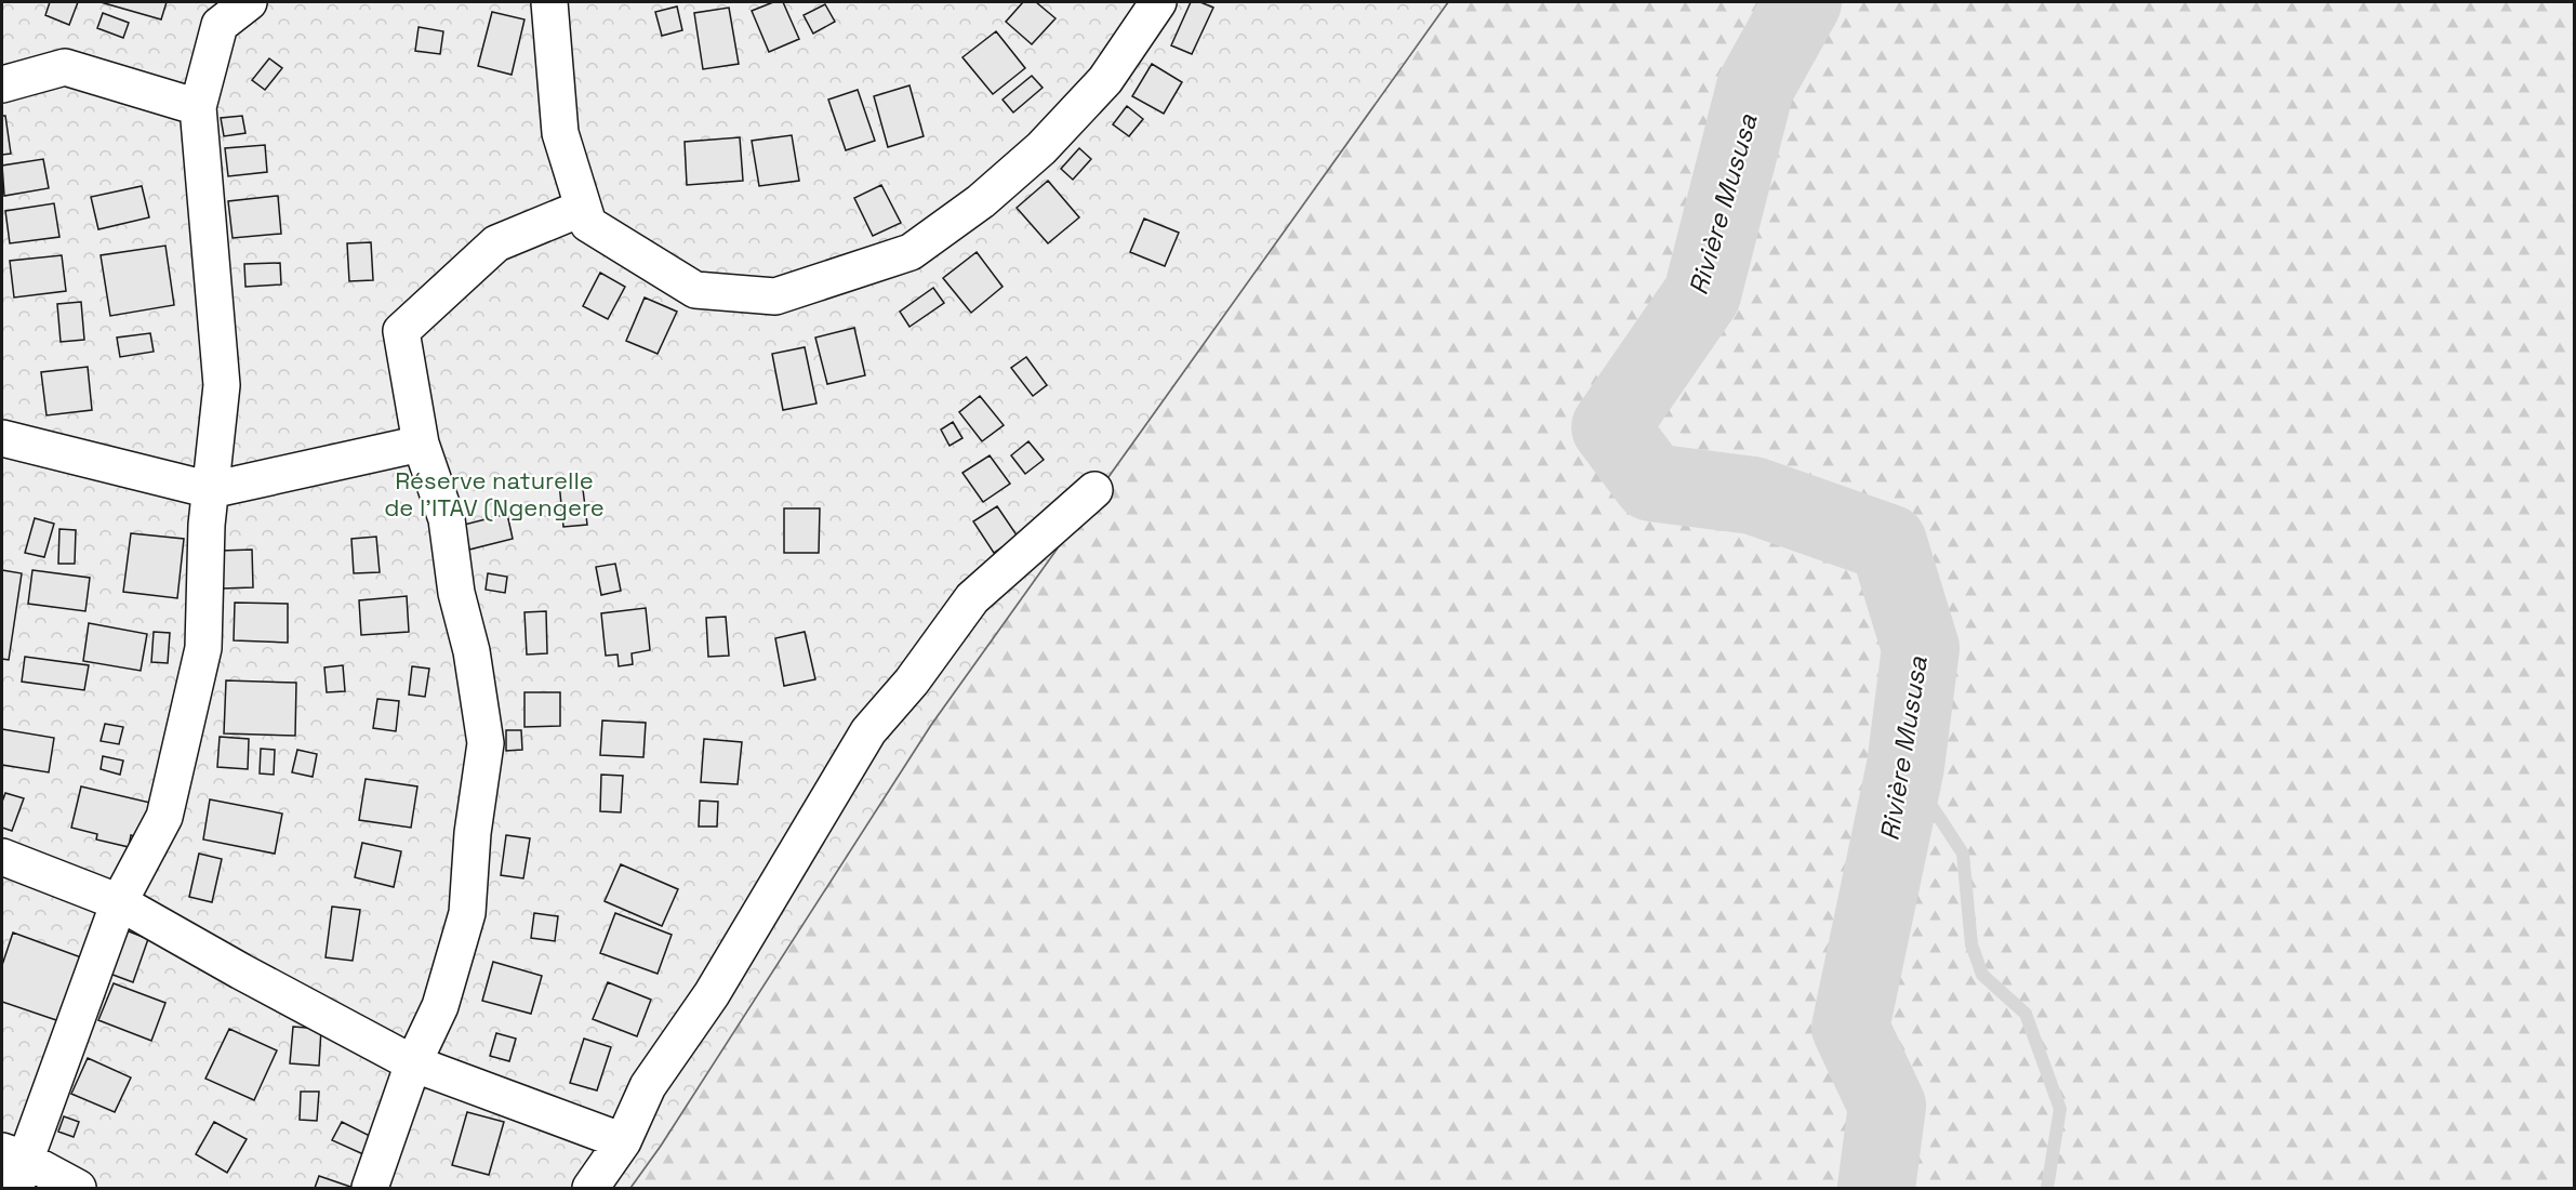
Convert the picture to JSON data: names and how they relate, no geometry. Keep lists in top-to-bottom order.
{
  "water": ["Rivière Mususa"],
  "parks": ["Réserve naturelle de l'ITAV (Ngengere"]
}
